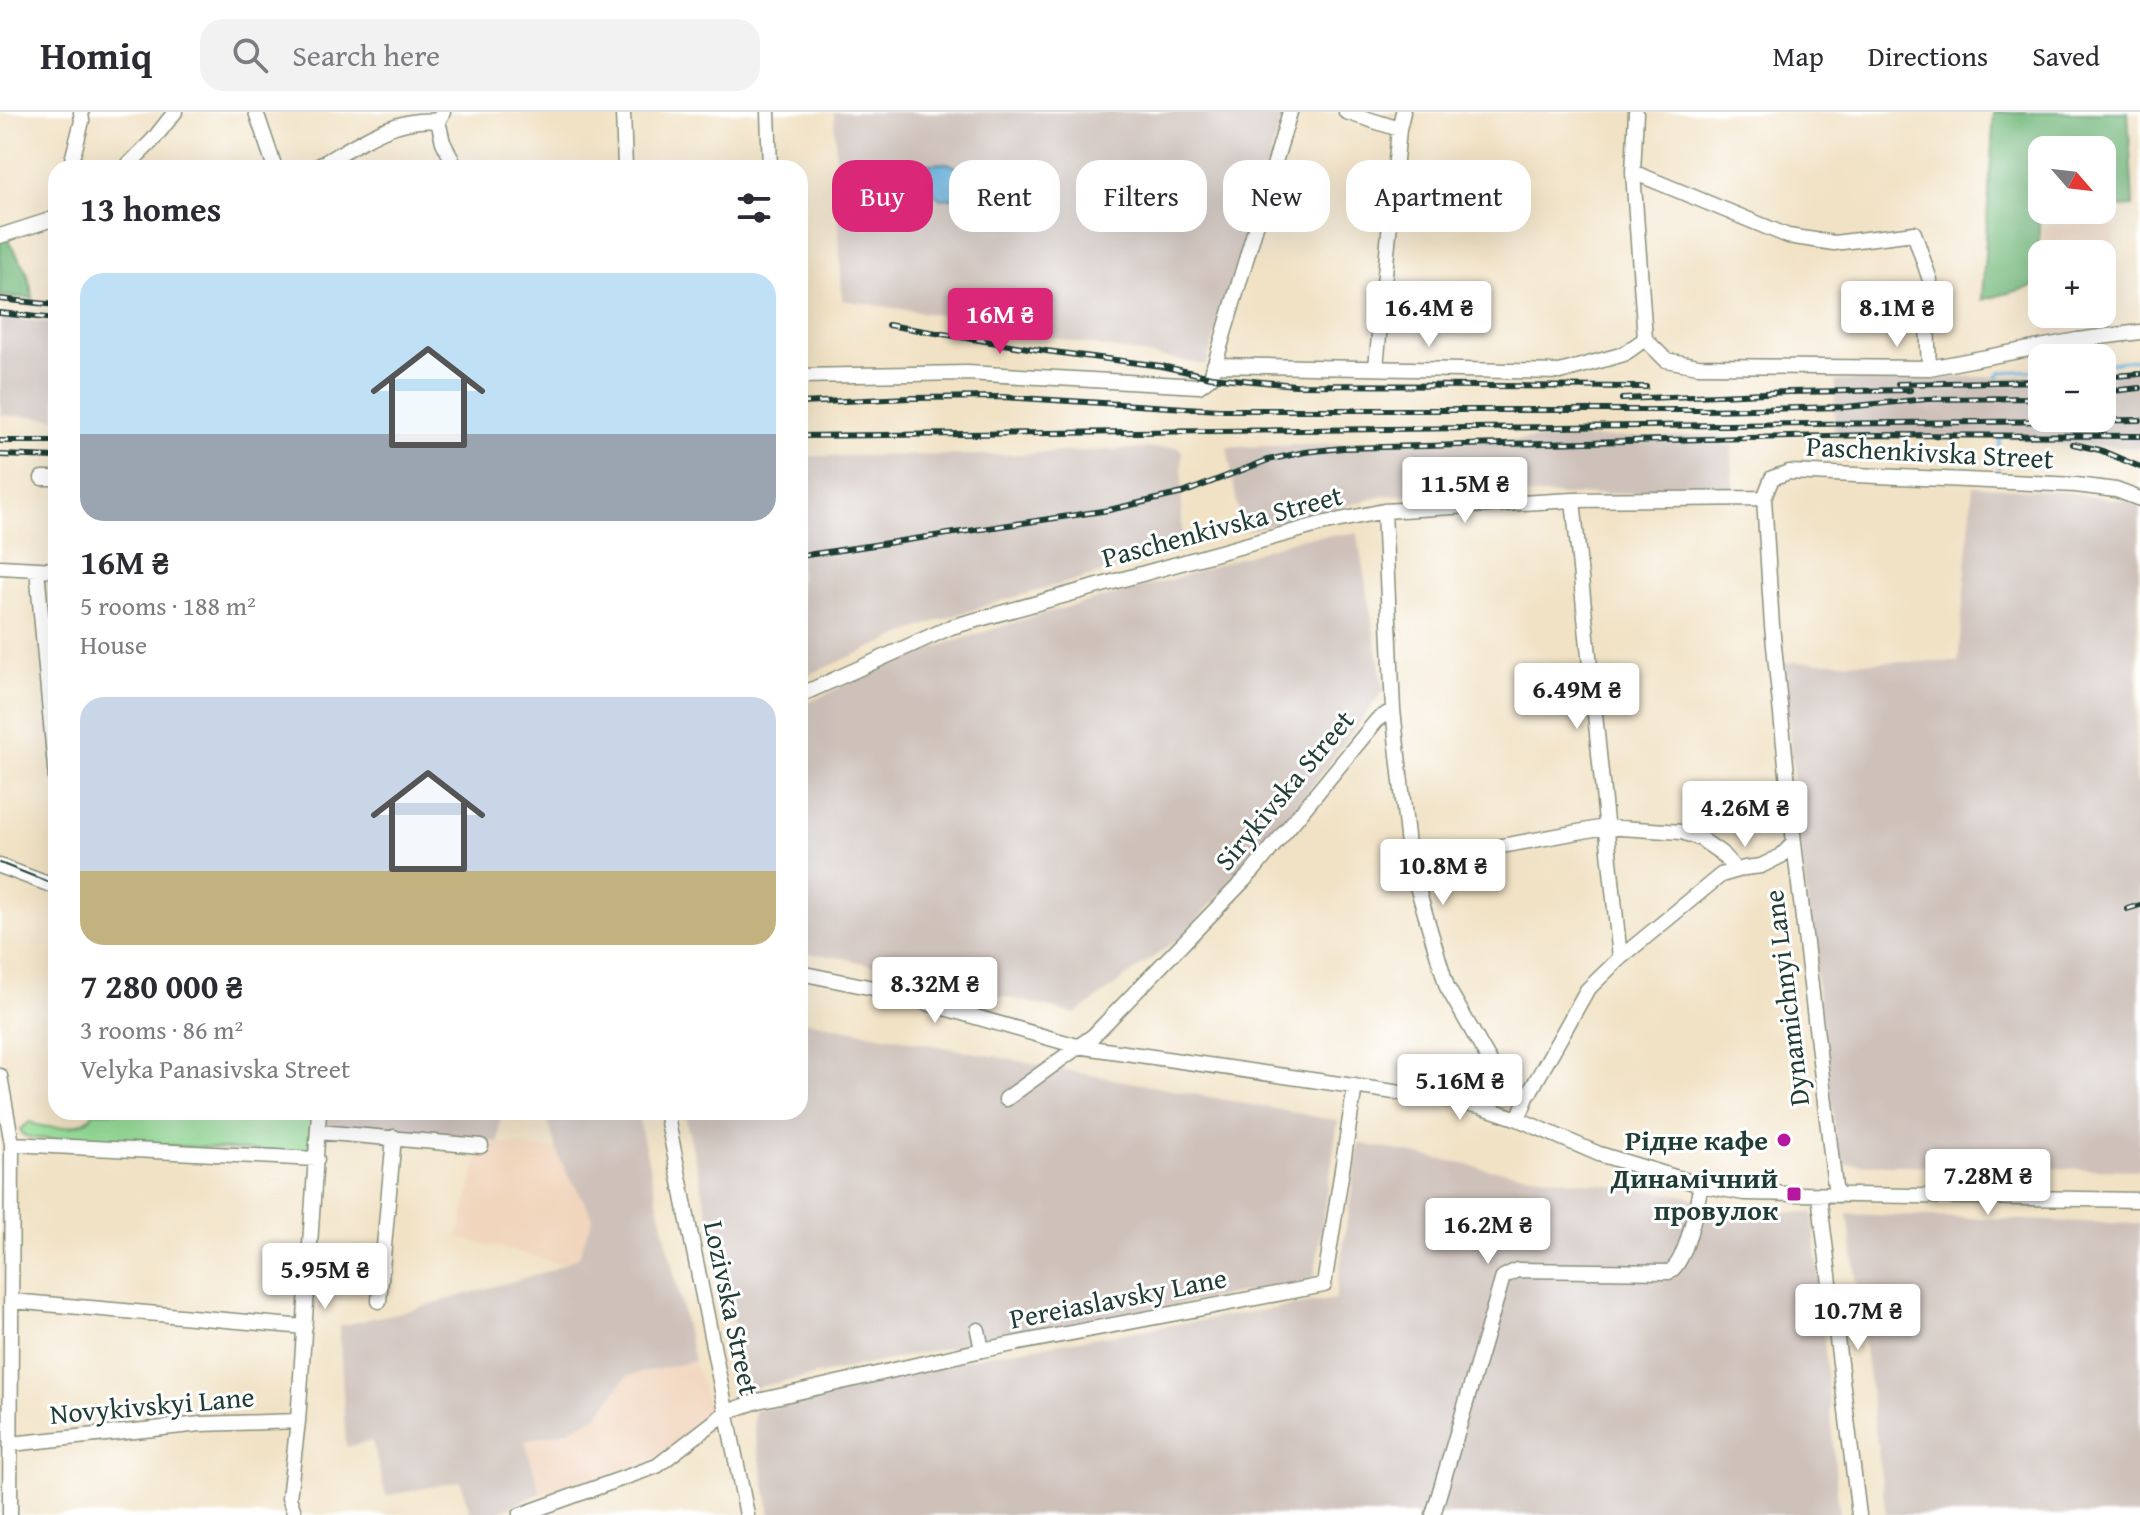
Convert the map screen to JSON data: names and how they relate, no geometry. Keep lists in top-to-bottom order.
{
  "streets": {
    "street": [
      "Paschenkivska Street",
      "Sirykivska Street",
      "Dynamichnyi Lane",
      "Pereiaslavsky Lane",
      "Lozivska Street",
      "Novykivskyi Lane"
    ]
  },
  "crossings": [
    ["Paschenkivska Street", "Sirykivska Street"],
    ["Paschenkivska Street", "Dynamichnyi Lane"],
    ["Pereiaslavsky Lane", "Lozivska Street"]
  ],
  "places": {
    "other": ["Рідне кафе"],
    "transit": ["Динамічний провулок"]
  },
  "north": "bottom right",
  "page": {
    "header": "Homiq",
    "search": "Search here",
    "nav": ["Map", "Directions", "Saved"],
    "map_buttons": ["+", "−"],
    "chip": [
      "Buy",
      "Rent",
      "Filters",
      "New",
      "Apartment"
    ],
    "heading": "13 homes",
    "list": [
      {
        "name": "16M ₴",
        "note": "5 rooms · 188 m² · House"
      },
      {
        "name": "7 280 000 ₴",
        "note": "3 rooms · 86 m² · Velyka Panasivska Street"
      }
    ],
    "price": [
      "16.4M ₴",
      "8.1M ₴",
      "16M ₴",
      "11.5M ₴",
      "6.49M ₴",
      "4.26M ₴",
      "10.8M ₴",
      "8.32M ₴",
      "5.16M ₴",
      "7.28M ₴",
      "16.2M ₴",
      "5.95M ₴",
      "10.7M ₴"
    ]
  }
}
